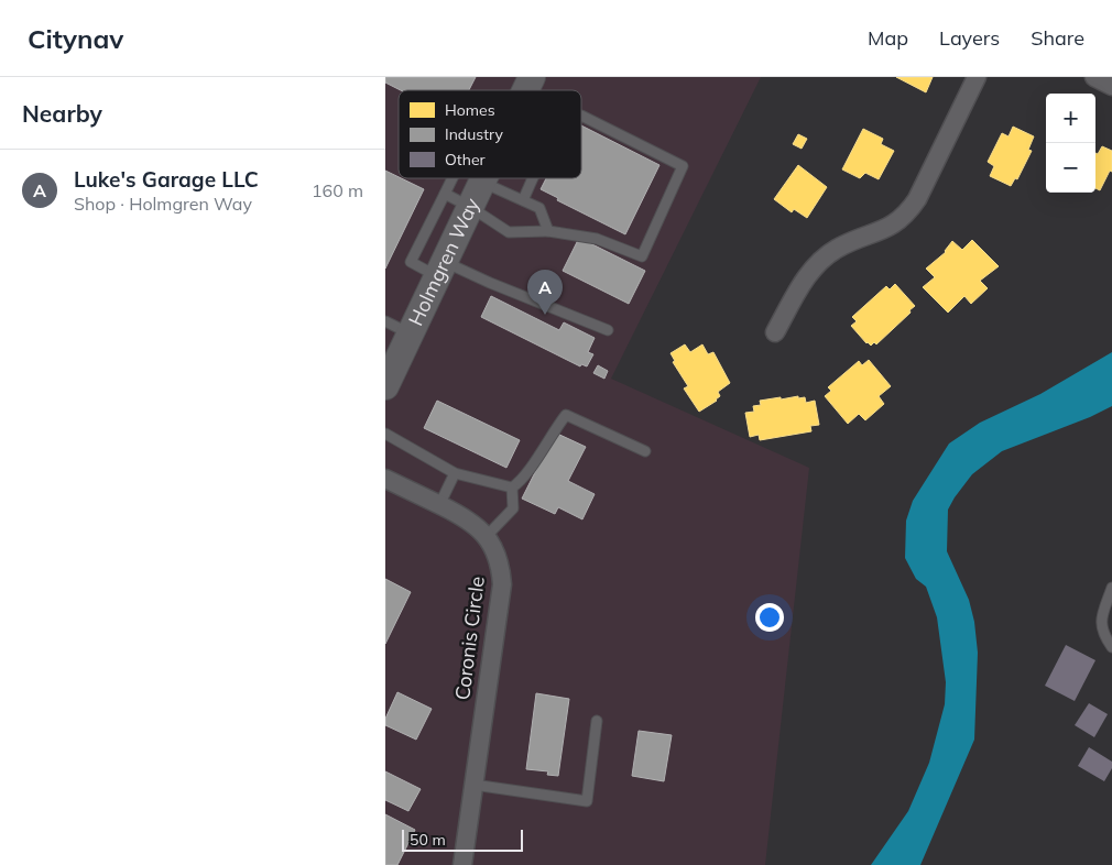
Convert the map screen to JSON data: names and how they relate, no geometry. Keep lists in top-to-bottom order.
{
  "streets": {
    "street": ["Holmgren Way", "Coronis Circle"]
  },
  "legend": ["Homes", "Industry", "Other"],
  "scale_bar": "50 m",
  "page": {
    "header": "Citynav",
    "nav": ["Map", "Layers", "Share"],
    "heading": "Nearby",
    "map_buttons": ["+", "−"],
    "list": [
      {
        "mark": "A",
        "name": "Luke's Garage LLC",
        "note": "Shop · Holmgren Way",
        "value": "160 m"
      }
    ],
    "pins": "A",
    "scale": "50 m"
  }
}
